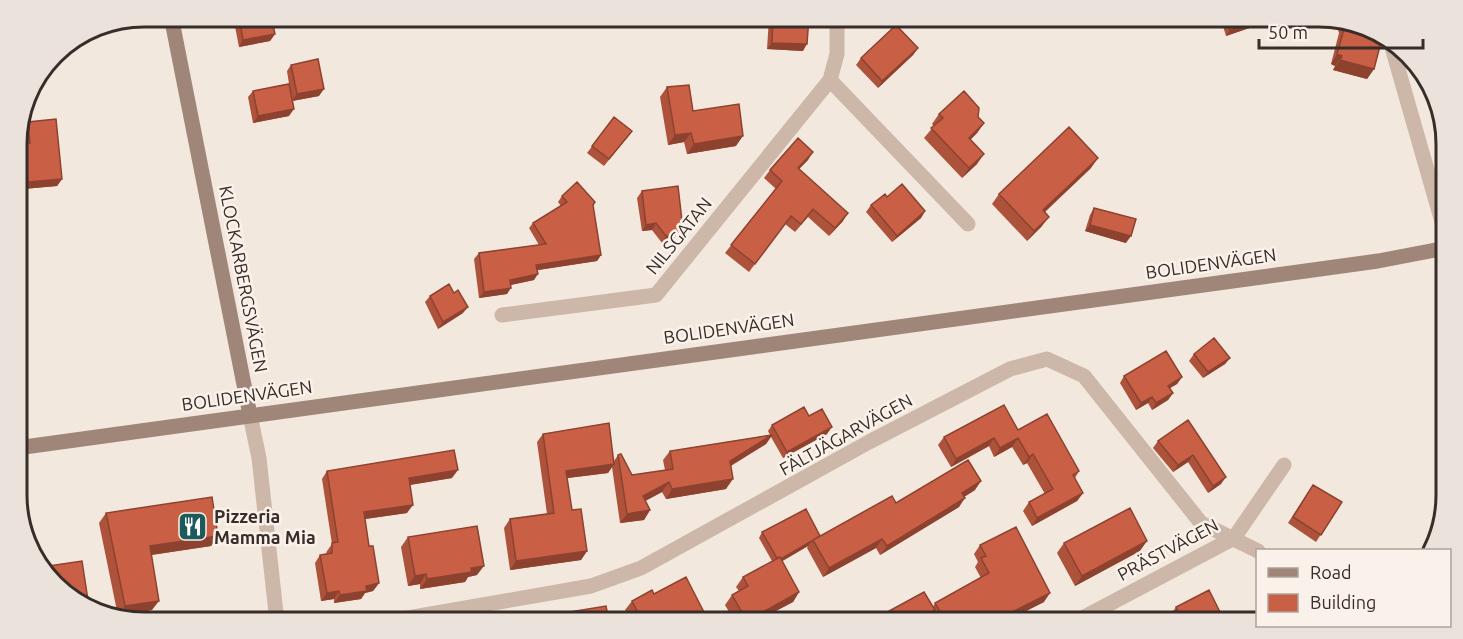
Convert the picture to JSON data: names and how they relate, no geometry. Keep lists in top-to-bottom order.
{
  "streets": {
    "main road": ["BOLIDENVÄGEN", "KLOCKARBERGSVÄGEN"],
    "street": ["NILSGATAN", "FÄLTJÄGARVÄGEN", "PRÄSTVÄGEN"]
  },
  "crossings": [
    ["BOLIDENVÄGEN", "KLOCKARBERGSVÄGEN"],
    ["FÄLTJÄGARVÄGEN", "PRÄSTVÄGEN"]
  ],
  "places": {
    "restaurant": ["Pizzeria Mamma Mia"]
  },
  "legend": ["Road", "Building"],
  "scale_bar": "50 m"
}
